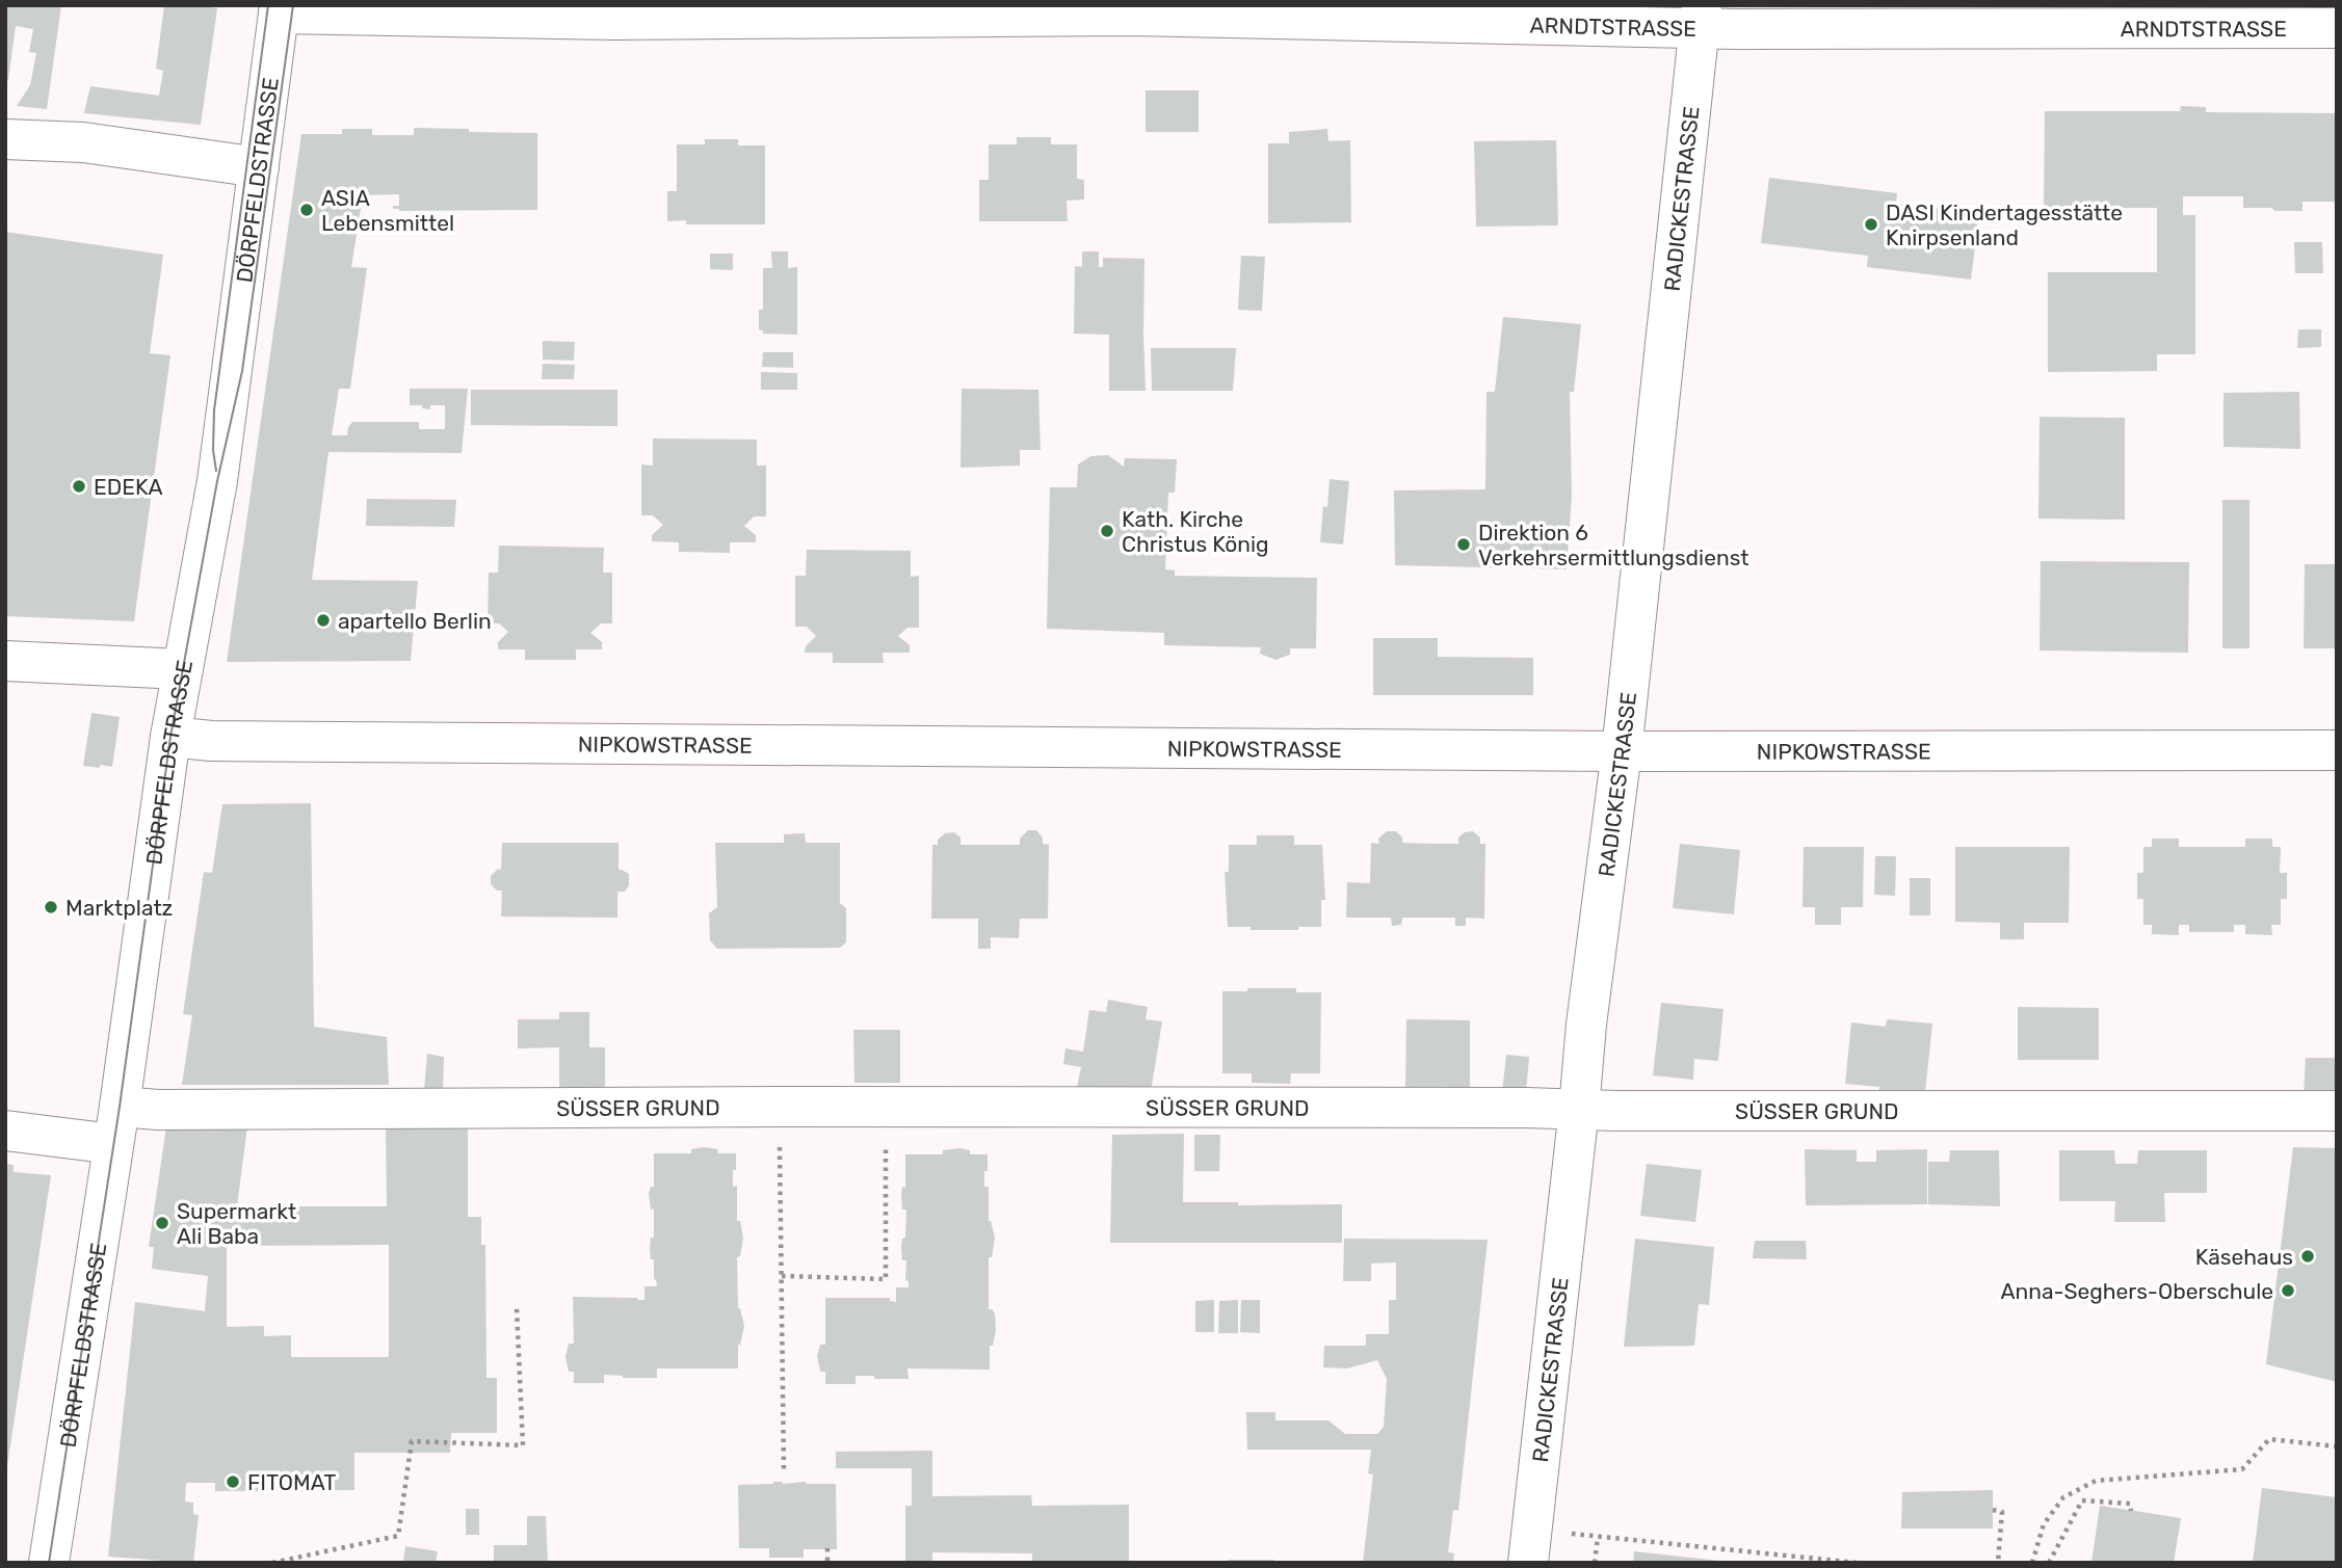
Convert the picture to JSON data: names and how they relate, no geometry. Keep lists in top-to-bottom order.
{
  "streets": {
    "street": [
      "ARNDTSTRASSE",
      "DÖRPFELDSTRASSE",
      "RADICKESTRASSE",
      "NIPKOWSTRASSE",
      "SÜSSER GRUND"
    ]
  },
  "crossings": [
    ["ARNDTSTRASSE", "DÖRPFELDSTRASSE"],
    ["ARNDTSTRASSE", "RADICKESTRASSE"],
    ["DÖRPFELDSTRASSE", "NIPKOWSTRASSE"],
    ["DÖRPFELDSTRASSE", "SÜSSER GRUND"],
    ["RADICKESTRASSE", "NIPKOWSTRASSE"],
    ["RADICKESTRASSE", "SÜSSER GRUND"]
  ],
  "places": [
    "ASIA Lebensmittel",
    "DASI Kindertagesstätte Knirpsenland",
    "EDEKA",
    "Kath. Kirche Christus König",
    "Direktion 6 Verkehrsermittlungsdienst",
    "apartello Berlin",
    "Marktplatz",
    "Supermarkt Ali Baba",
    "Käsehaus",
    "Anna-Seghers-Oberschule",
    "FITOMAT"
  ]
}
